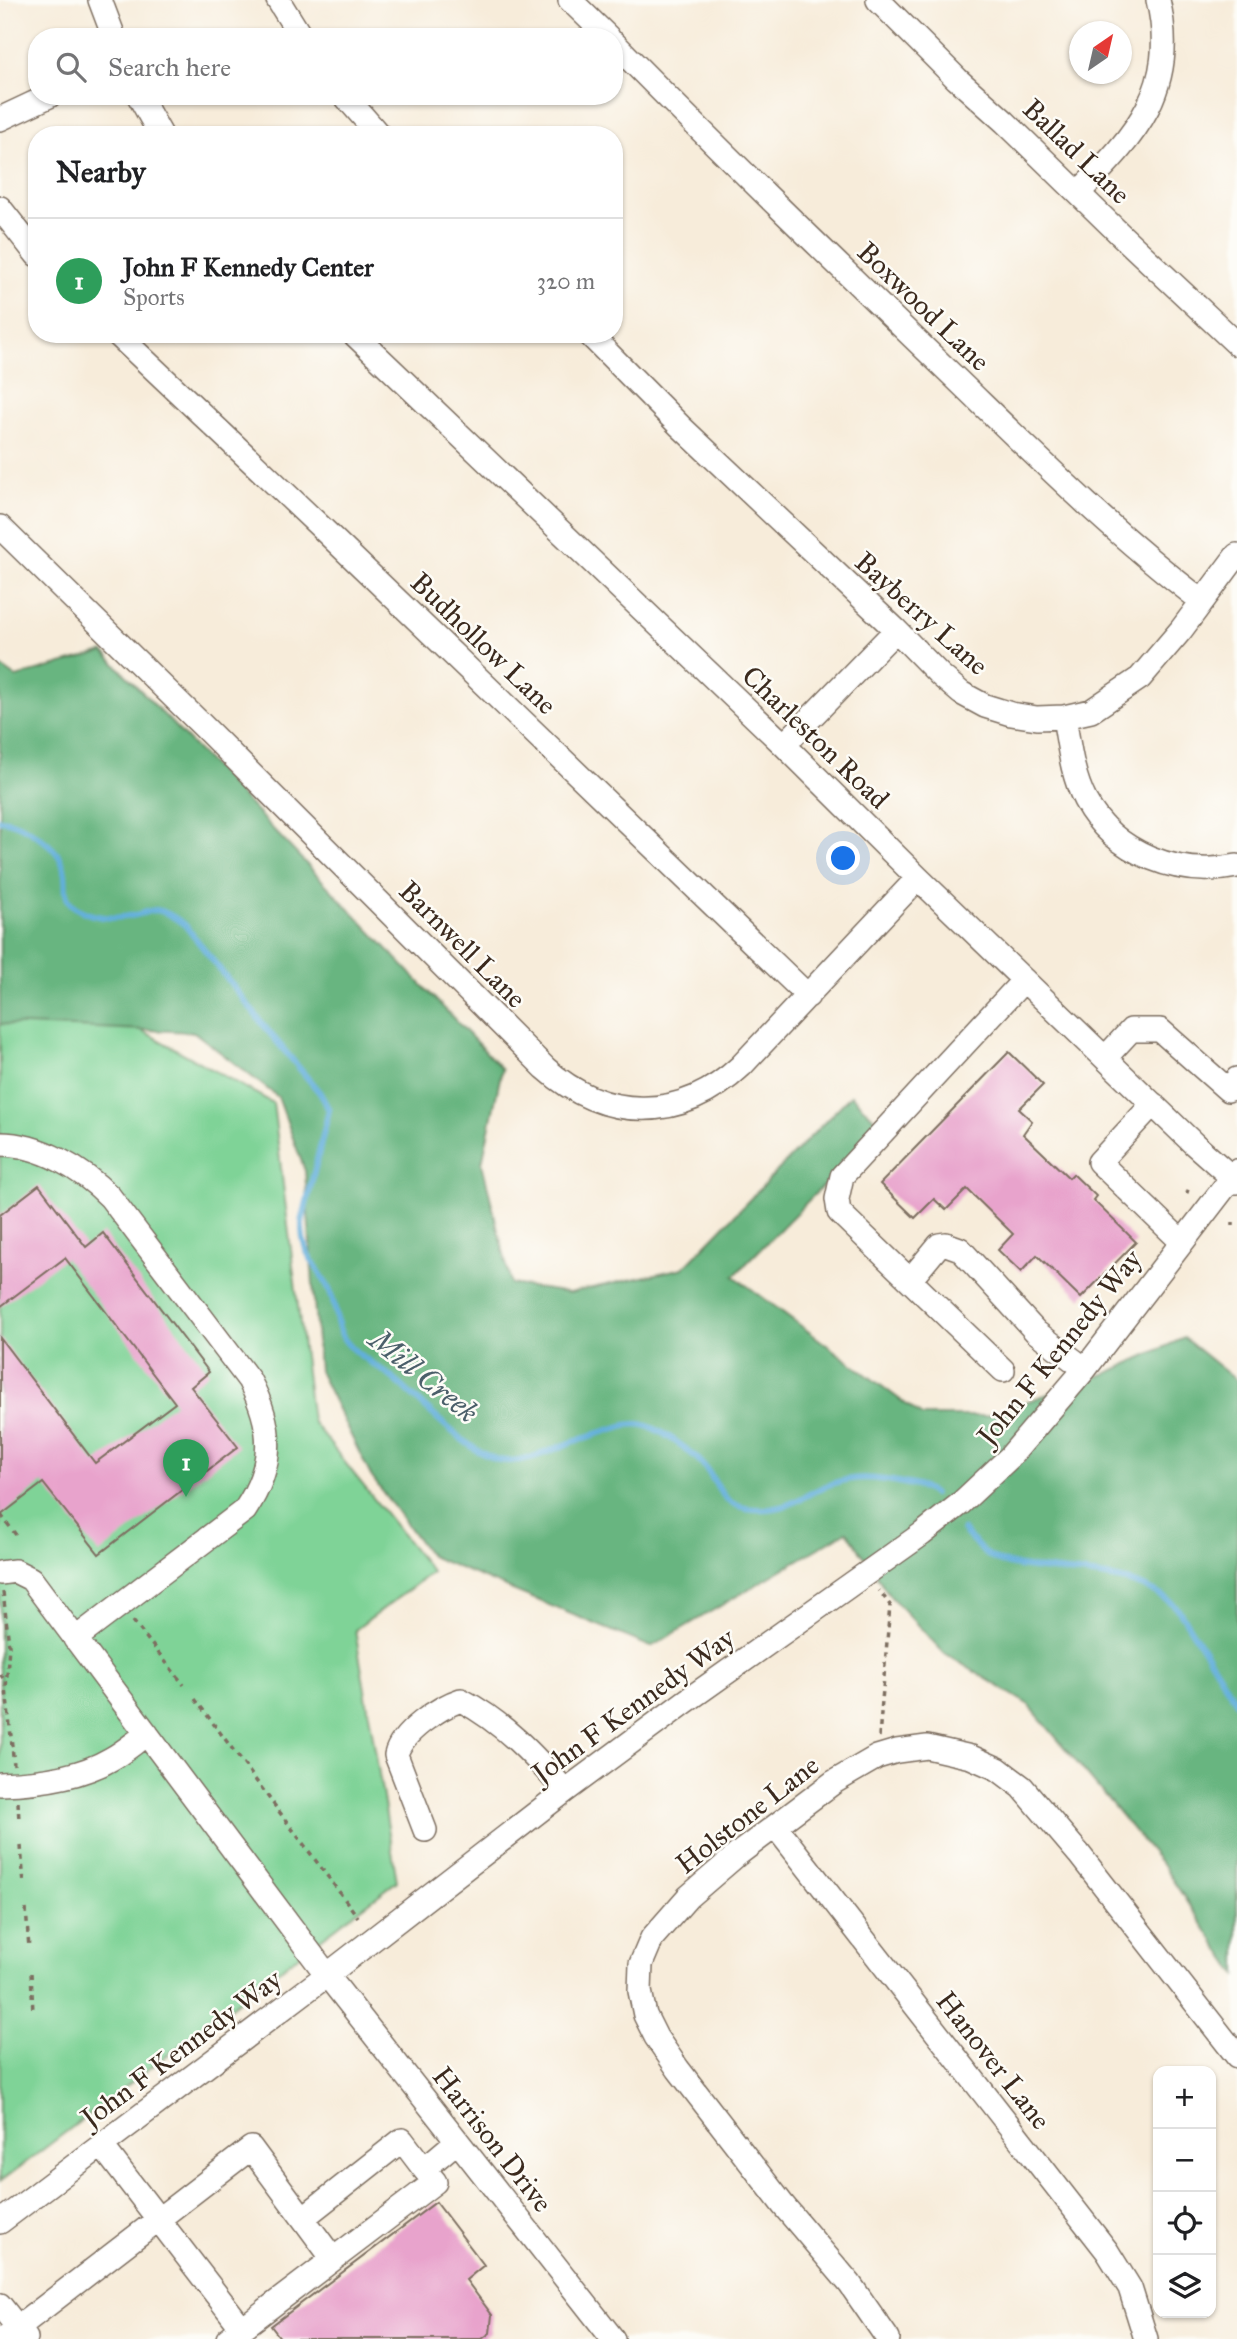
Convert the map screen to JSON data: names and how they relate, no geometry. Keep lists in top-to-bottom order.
{
  "streets": {
    "street": [
      "Ballad Lane",
      "Boxwood Lane",
      "Bayberry Lane",
      "Budhollow Lane",
      "Charleston Road",
      "Barnwell Lane",
      "John F Kennedy Way",
      "Holstone Lane",
      "Hanover Lane",
      "Harrison Drive"
    ]
  },
  "crossings": [
    ["Boxwood Lane", "Bayberry Lane"],
    ["Budhollow Lane", "Barnwell Lane"],
    ["Charleston Road", "Barnwell Lane"],
    ["Charleston Road", "John F Kennedy Way"],
    ["John F Kennedy Way", "Harrison Drive"],
    ["Holstone Lane", "Hanover Lane"]
  ],
  "water": ["Mill Creek"],
  "north": "top right",
  "page": {
    "search": "Search here",
    "heading": "Nearby",
    "list": [
      {
        "mark": "1",
        "name": "John F Kennedy Center",
        "note": "Sports",
        "value": "320 m"
      }
    ],
    "pins": "1",
    "map_buttons": ["+", "−"]
  }
}
